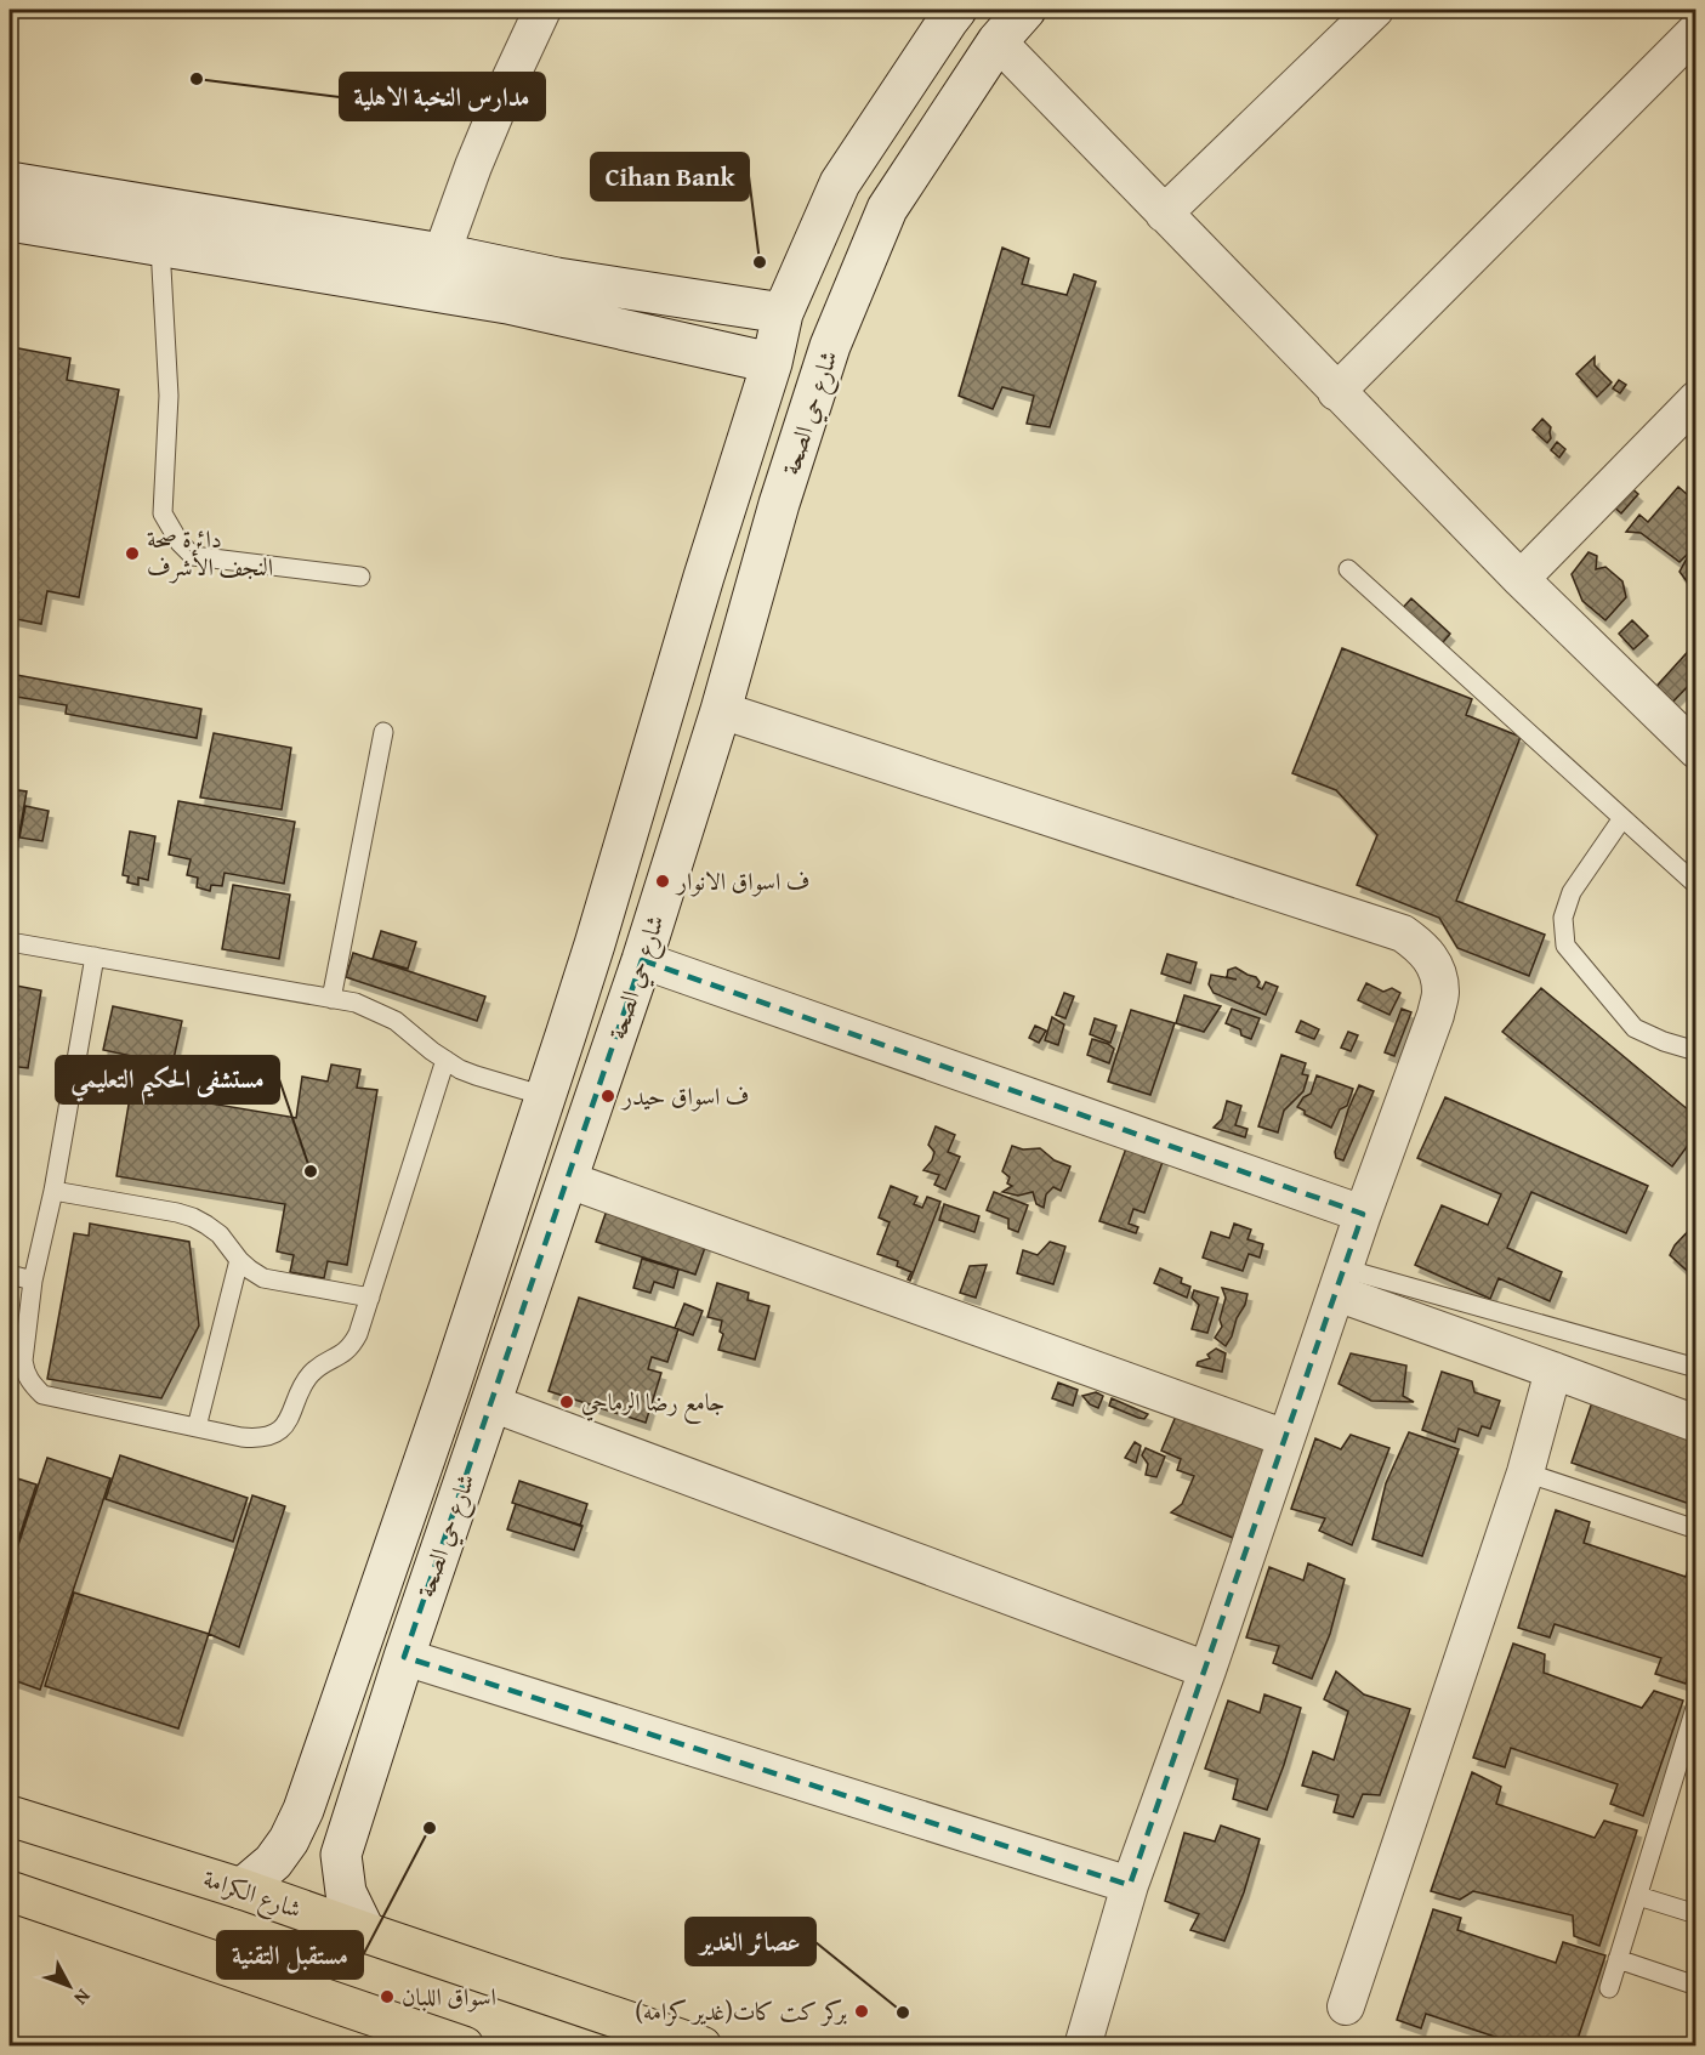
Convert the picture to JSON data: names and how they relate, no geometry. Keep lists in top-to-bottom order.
{
  "streets": {
    "main road": ["شارع حي الصحة", "شارع الكرامة"]
  },
  "crossings": [
    ["شارع حي الصحة", "شارع الكرامة"]
  ],
  "places": [
    "مدارس النخبة الاهلية",
    "Cihan Bank",
    "دائرة صحة النجف الأشرف",
    "ف اسواق الانوار",
    "ف اسواق حيدر",
    "مستشفى الحكيم التعليمي",
    "جامع رضا الرماحي",
    "مستقبل التقنية",
    "اسواق اللبان",
    "بركر كت كات(غدير كرامه)",
    "عصائر الغدير"
  ],
  "north": "bottom right"
}
